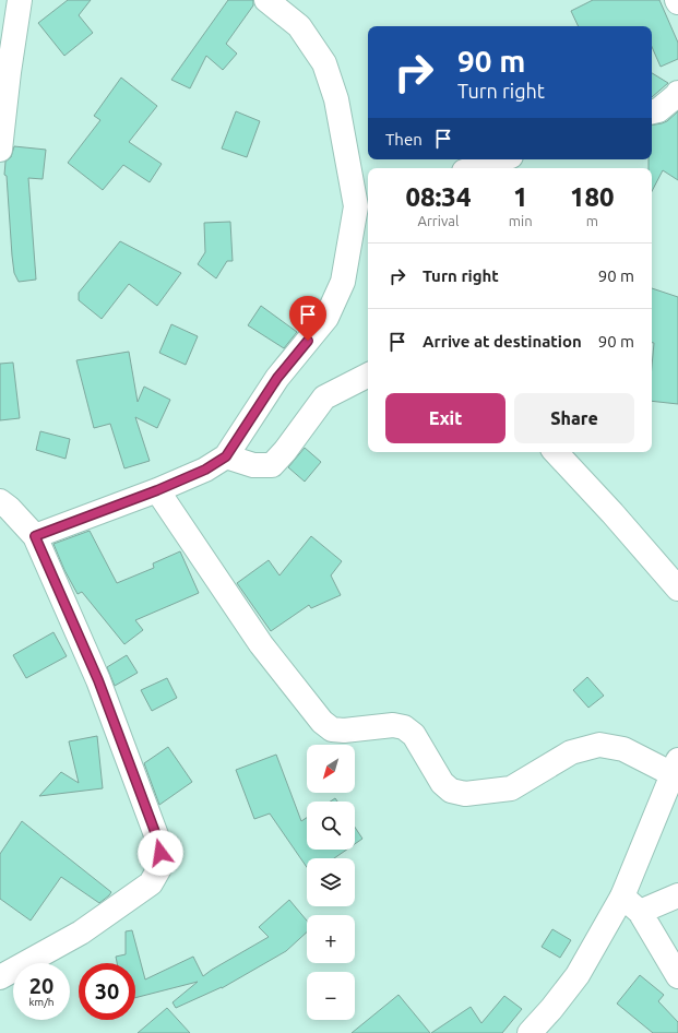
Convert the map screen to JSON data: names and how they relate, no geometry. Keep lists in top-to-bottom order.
{
  "north": "bottom left",
  "page": {
    "turn": ["90 m", "Turn right"],
    "then": "Then",
    "eta": [
      "08:34",
      "Arrival",
      "1",
      "min",
      "180",
      "m"
    ],
    "list": [
      {
        "name": "Turn right",
        "value": "90 m"
      },
      {
        "name": "Arrive at destination",
        "value": "90 m"
      }
    ],
    "buttons": ["Exit", "Share"],
    "map_buttons": ["+", "−"],
    "speed": "20 km/h",
    "limit": "30"
  }
}
